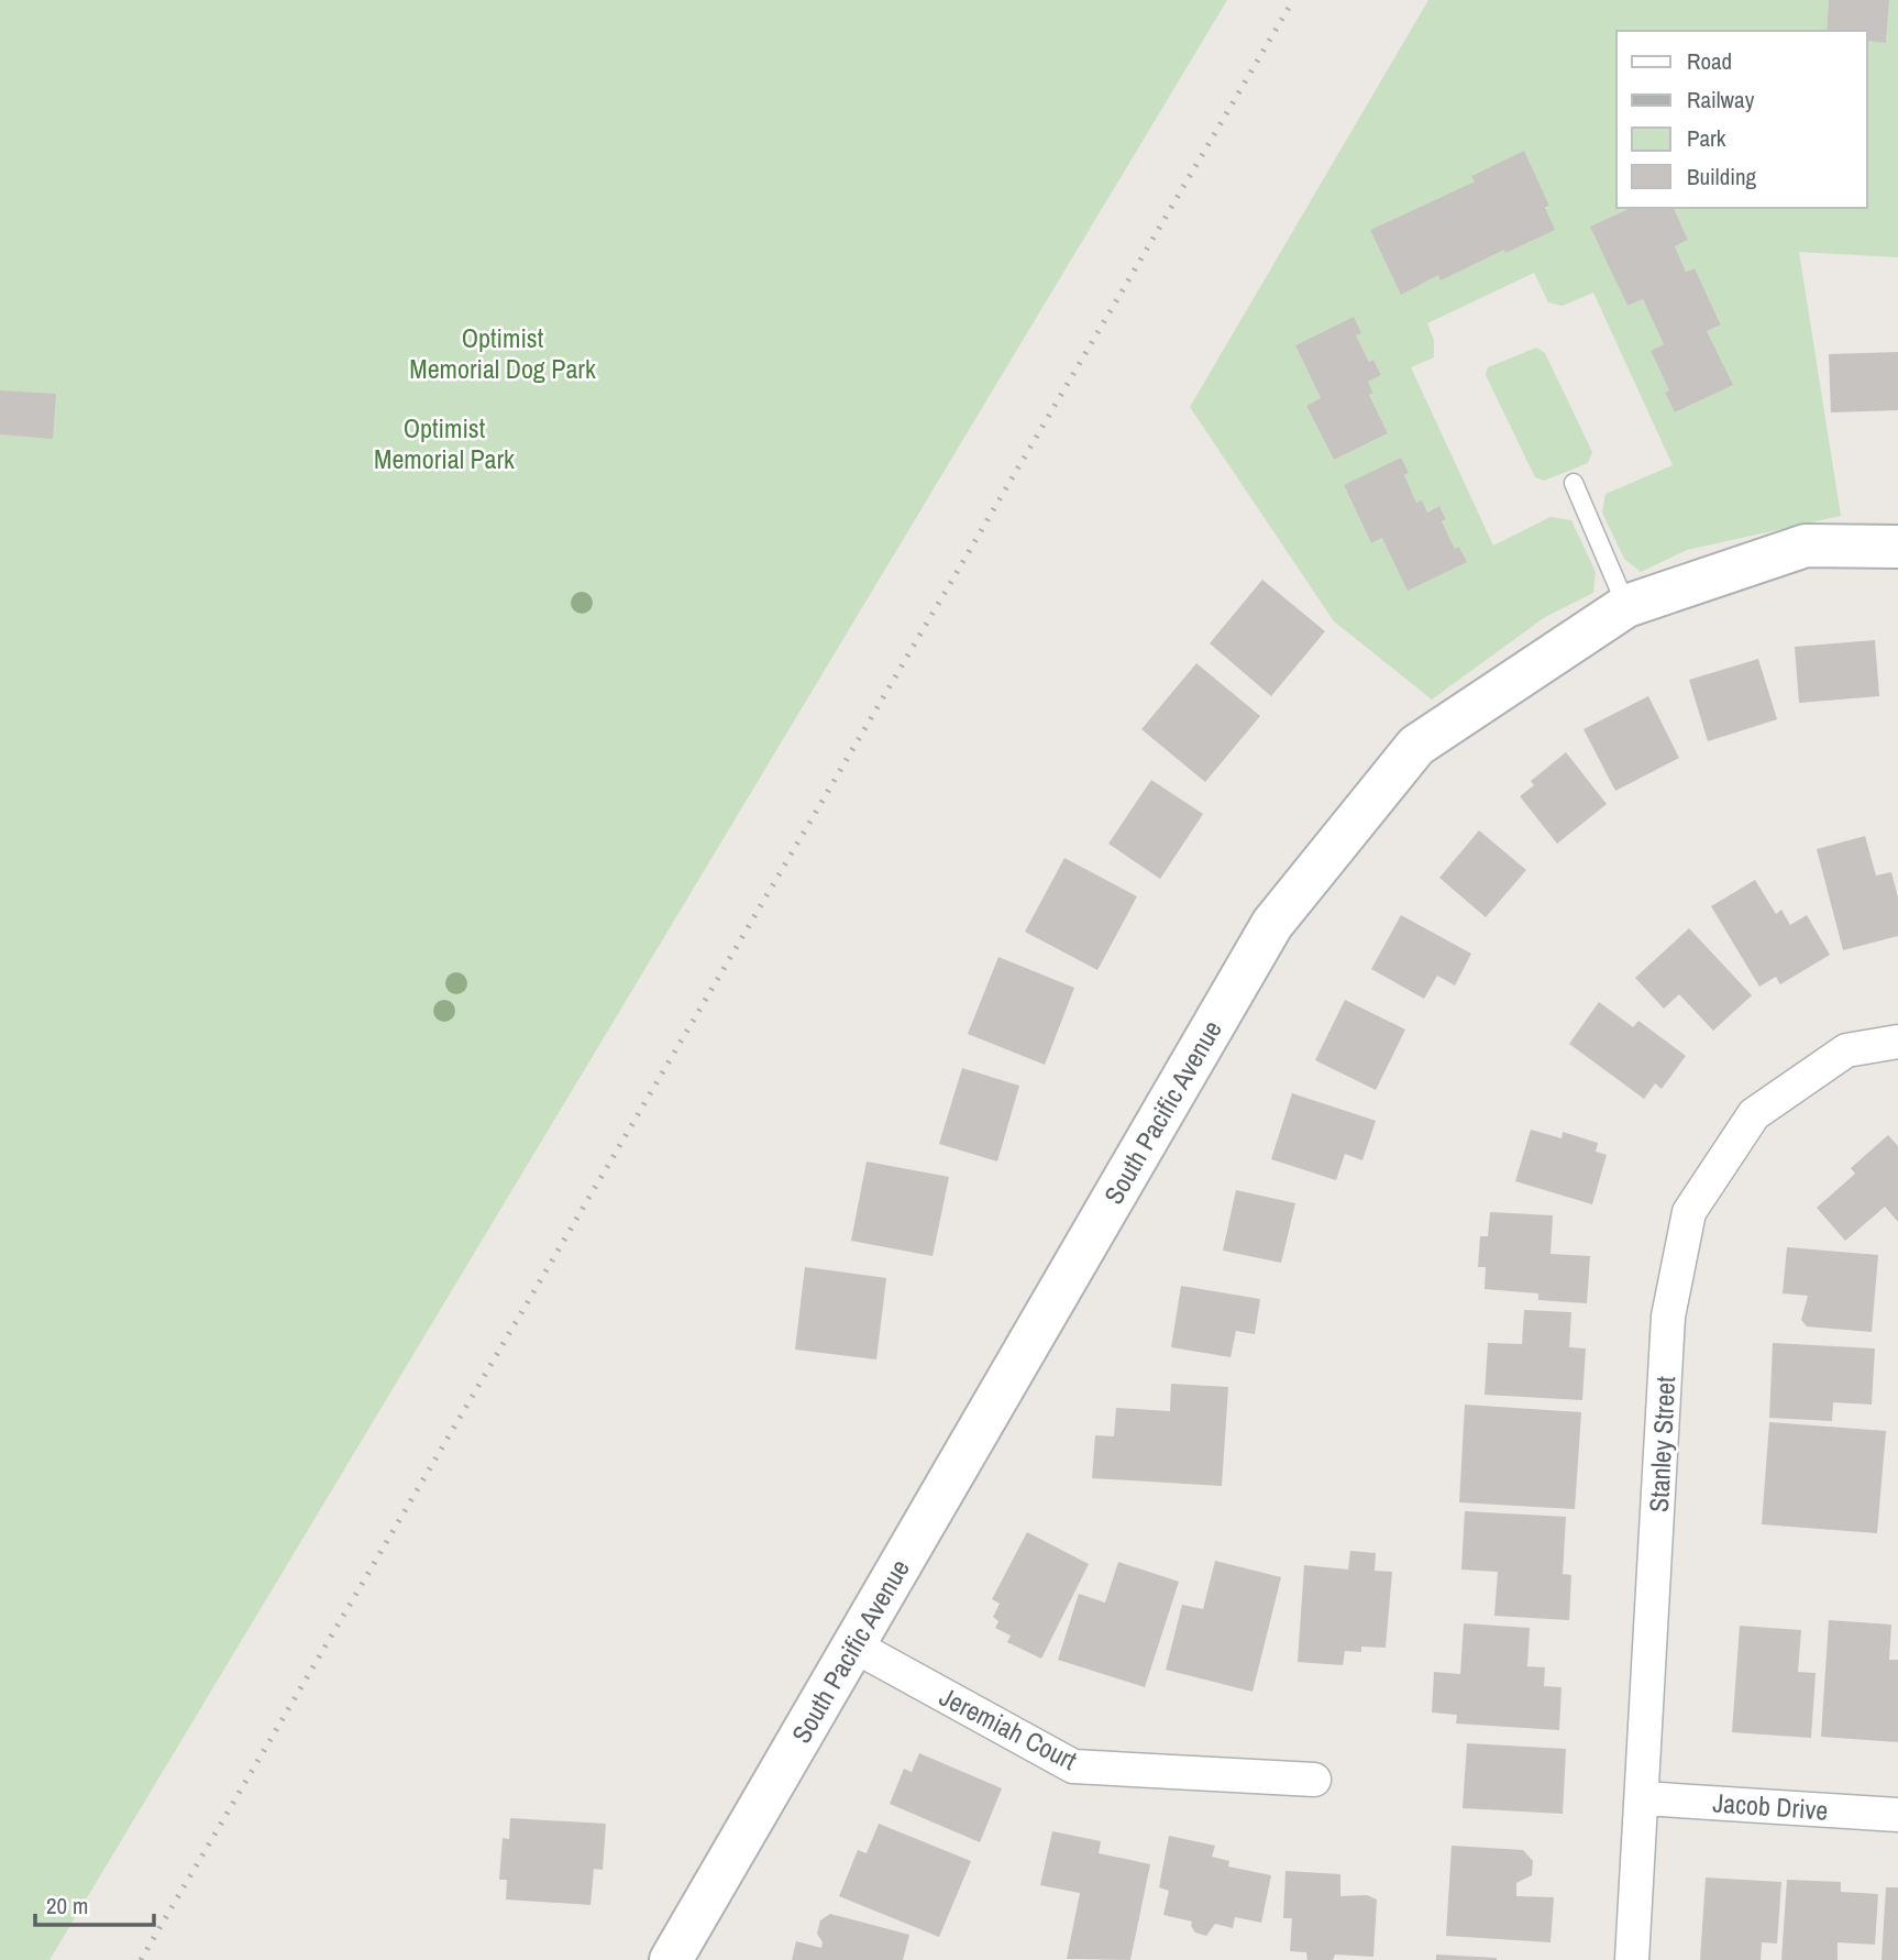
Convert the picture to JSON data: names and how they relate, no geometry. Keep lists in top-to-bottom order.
{
  "streets": {
    "street": [
      "South Pacific Avenue",
      "Stanley Street",
      "Jeremiah Court",
      "Jacob Drive"
    ]
  },
  "crossings": [
    ["South Pacific Avenue", "Jeremiah Court"],
    ["Stanley Street", "Jacob Drive"]
  ],
  "parks": ["Optimist Memorial Dog Park", "Optimist Memorial Park"],
  "legend": [
    "Road",
    "Railway",
    "Park",
    "Building"
  ],
  "scale_bar": "20 m"
}
